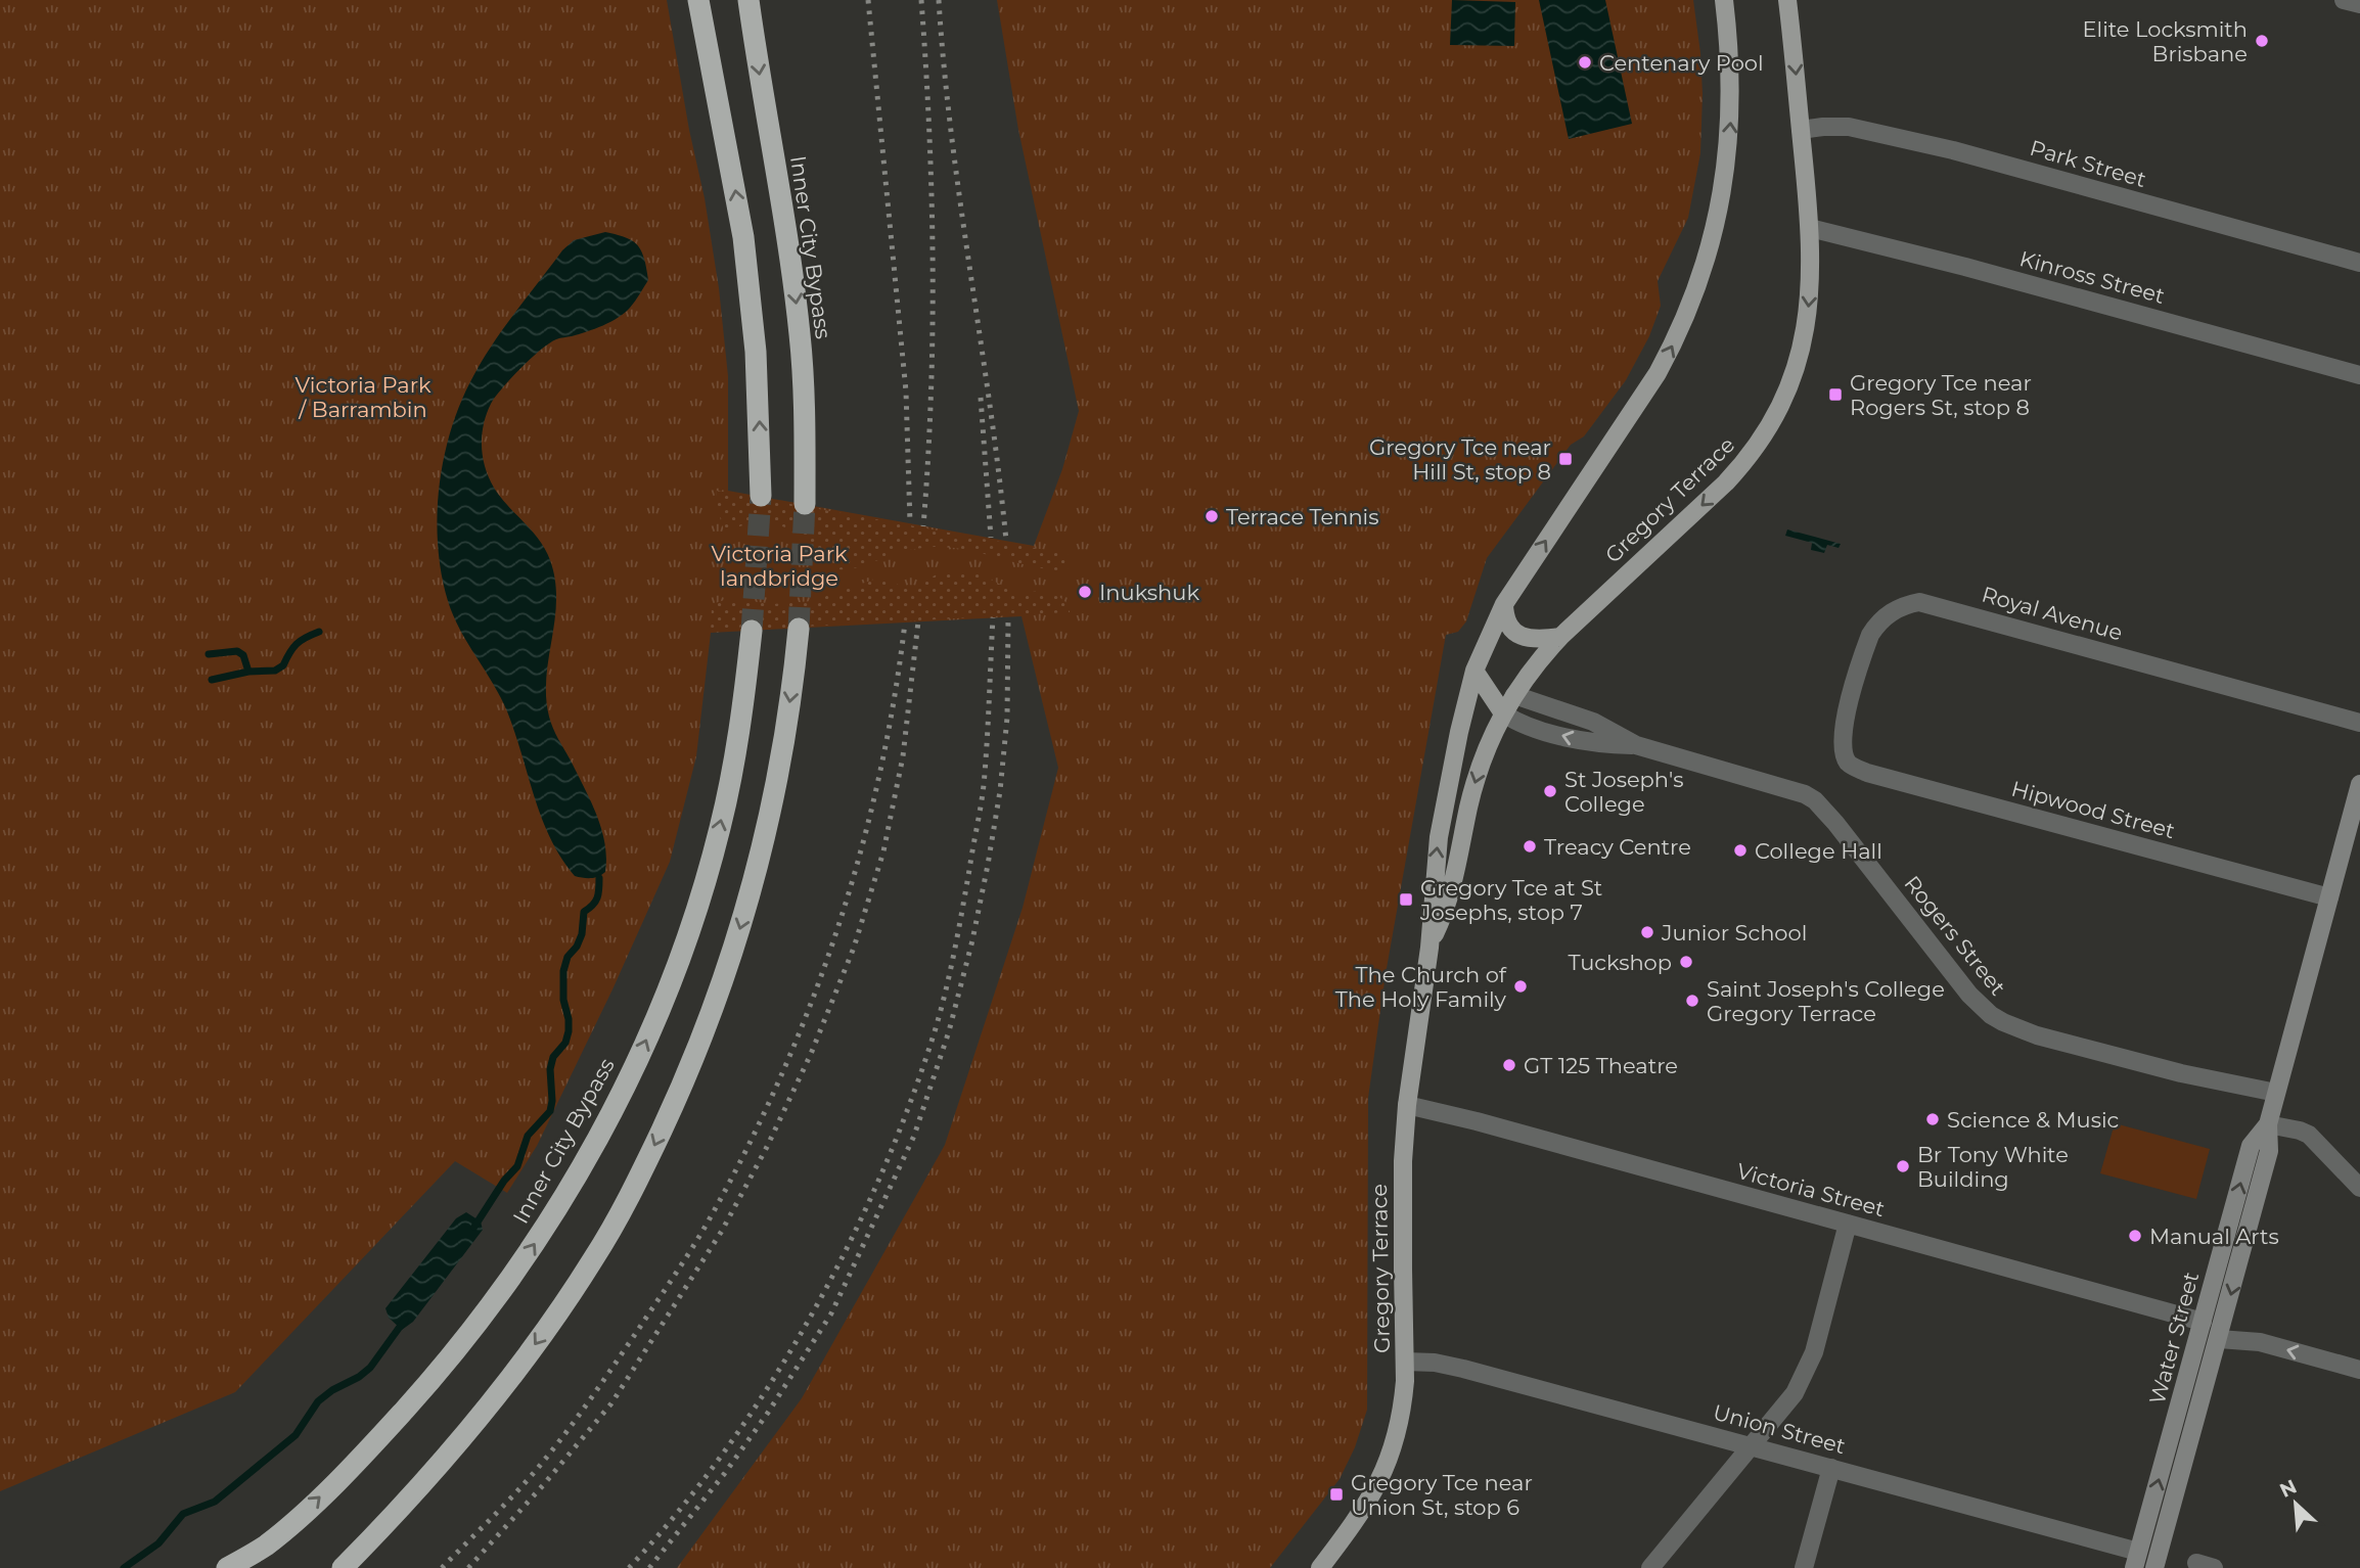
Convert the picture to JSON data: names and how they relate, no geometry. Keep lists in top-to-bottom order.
{
  "streets": {
    "highway": ["Inner City Bypass"],
    "main road": ["Gregory Terrace", "Rogers Street", "Water Street"],
    "street": [
      "Park Street",
      "Kinross Street",
      "Royal Avenue",
      "Hipwood Street",
      "Victoria Street",
      "Union Street"
    ]
  },
  "crossings": [
    ["Park Street", "Gregory Terrace"],
    ["Kinross Street", "Gregory Terrace"],
    ["Gregory Terrace", "Rogers Street"],
    ["Gregory Terrace", "Victoria Street"],
    ["Gregory Terrace", "Union Street"],
    ["Royal Avenue", "Hipwood Street"],
    ["Hipwood Street", "Water Street"],
    ["Rogers Street", "Water Street"],
    ["Victoria Street", "Water Street"],
    ["Water Street", "Union Street"]
  ],
  "parks": ["Victoria Park / Barrambin", "Victoria Park landbridge"],
  "places": {
    "other": [
      "Elite Locksmith Brisbane",
      "Centenary Pool",
      "Terrace Tennis",
      "Inukshuk",
      "St Joseph's College",
      "Treacy Centre",
      "College Hall",
      "Junior School",
      "Tuckshop",
      "The Church of The Holy Family",
      "Saint Joseph's College Gregory Terrace",
      "GT 125 Theatre",
      "Science & Music",
      "Br Tony White Building",
      "Manual Arts"
    ],
    "transit": [
      "Gregory Tce near Rogers St, stop 8",
      "Gregory Tce near Hill St, stop 8",
      "Gregory Tce at St Josephs, stop 7",
      "Gregory Tce near Union St, stop 6"
    ]
  },
  "north": "top left"
}
